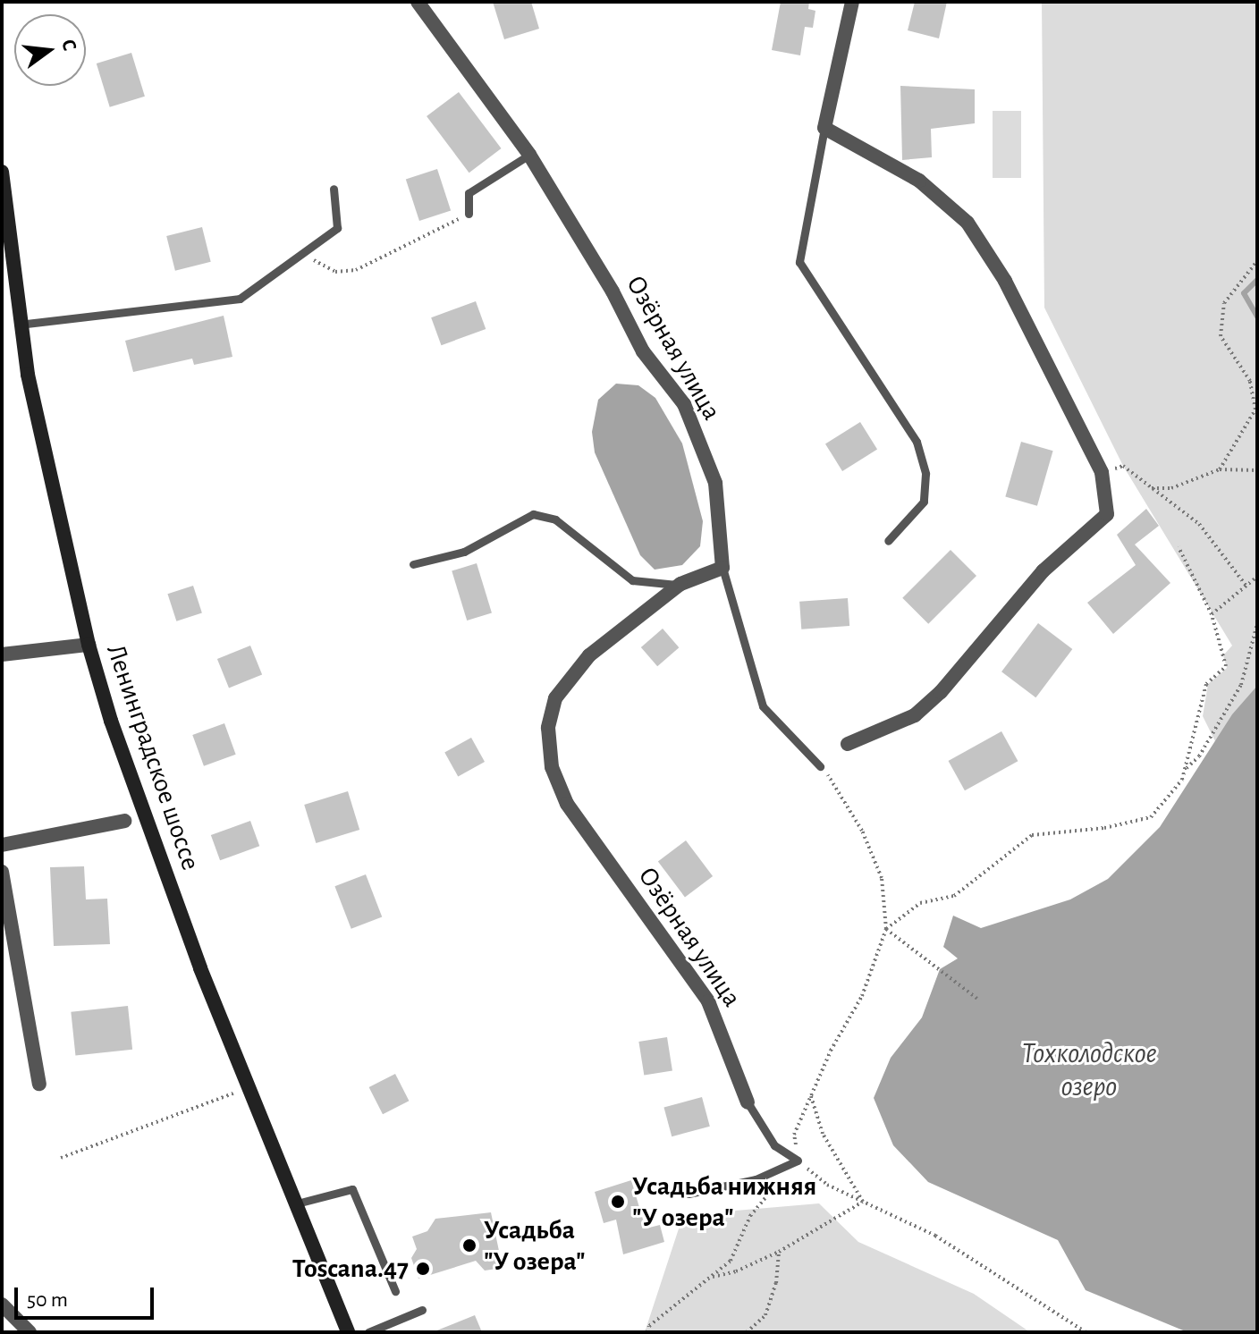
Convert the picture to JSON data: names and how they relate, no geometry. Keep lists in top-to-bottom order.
{
  "streets": {
    "main road": ["Ленинградское шоссе"],
    "street": ["Озёрная улица"]
  },
  "water": ["Тохколодское озеро"],
  "places": ["Усадьба нижняя \"У озера\"", "Усадьба \"У озера\"", "Toscana.47"],
  "scale_bar": "50 m",
  "north": "right"
}
